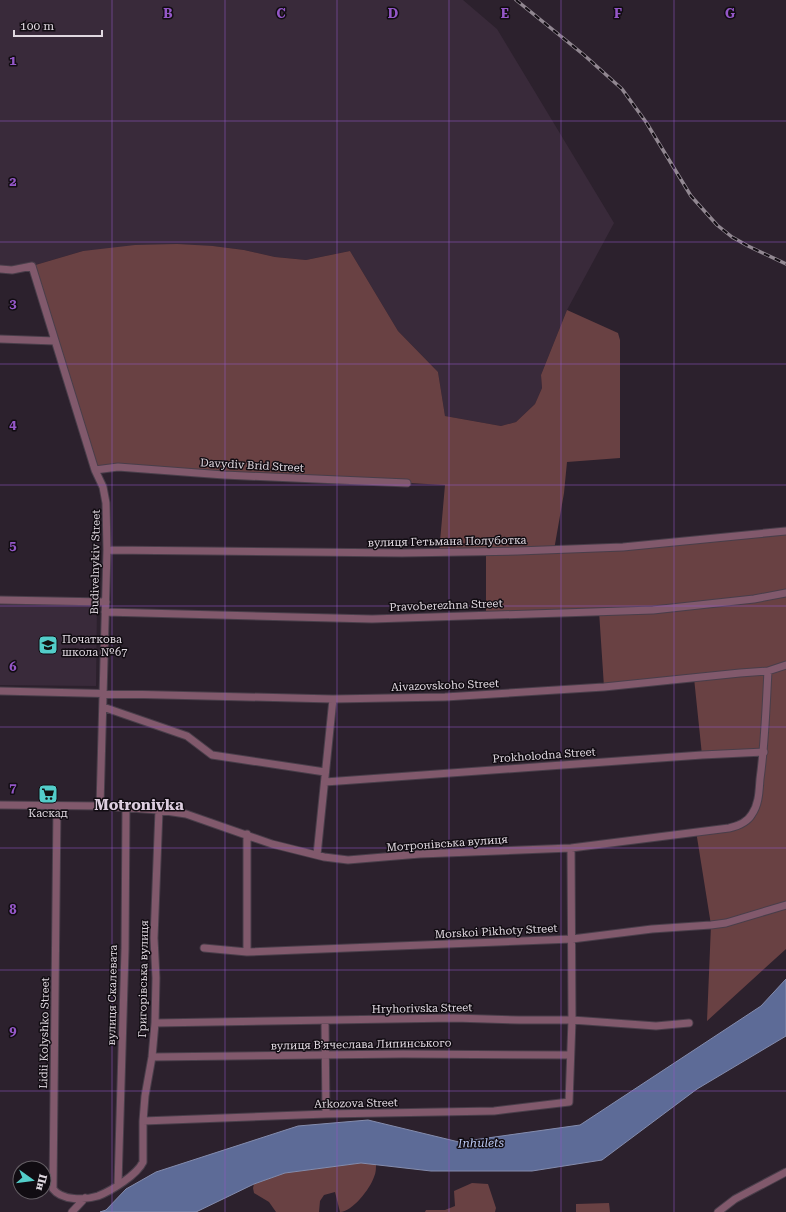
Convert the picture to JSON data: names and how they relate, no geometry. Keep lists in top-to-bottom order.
{
  "streets": {
    "street": [
      "Davydiv Brid Street",
      "вулиця Гетьмана Полуботка",
      "Budivelnykiv Street",
      "Pravoberezhna Street",
      "Aivazovskoho Street",
      "Prokholodna Street",
      "Мотронівська вулиця",
      "Morskoi Pikhoty Street",
      "Григорівська вулиця",
      "вулиця Скалевата",
      "Hryhorivska Street",
      "Lidii Kolyshko Street",
      "вулиця В’ячеслава Липинського",
      "Arkozova Street"
    ]
  },
  "crossings": [
    ["Davydiv Brid Street", "Budivelnykiv Street"],
    ["вулиця Гетьмана Полуботка", "Budivelnykiv Street"],
    ["Budivelnykiv Street", "Pravoberezhna Street"],
    ["Budivelnykiv Street", "Aivazovskoho Street"],
    ["Budivelnykiv Street", "Мотронівська вулиця"],
    ["Aivazovskoho Street", "Мотронівська вулиця"],
    ["Prokholodna Street", "Мотронівська вулиця"],
    ["Мотронівська вулиця", "Григорівська вулиця"],
    ["Мотронівська вулиця", "вулиця Скалевата"],
    ["Мотронівська вулиця", "Lidii Kolyshko Street"],
    ["Григорівська вулиця", "вулиця Скалевата"],
    ["Григорівська вулиця", "Hryhorivska Street"],
    ["Григорівська вулиця", "Lidii Kolyshko Street"],
    ["Григорівська вулиця", "вулиця В’ячеслава Липинського"],
    ["Григорівська вулиця", "Arkozova Street"],
    ["вулиця Скалевата", "Lidii Kolyshko Street"],
    ["вулиця В’ячеслава Липинського", "Arkozova Street"]
  ],
  "districts": ["Motronivka"],
  "water": ["Inhulets"],
  "places": {
    "school or university": ["Початкова школа №67"],
    "supermarket": ["Каскад"]
  },
  "scale_bar": "100 m",
  "north": "right",
  "grid": {
    "columns": [
      "B",
      "C",
      "D",
      "E",
      "F",
      "G"
    ],
    "rows": [
      "1",
      "2",
      "3",
      "4",
      "5",
      "6",
      "7",
      "8",
      "9"
    ]
  }
}
